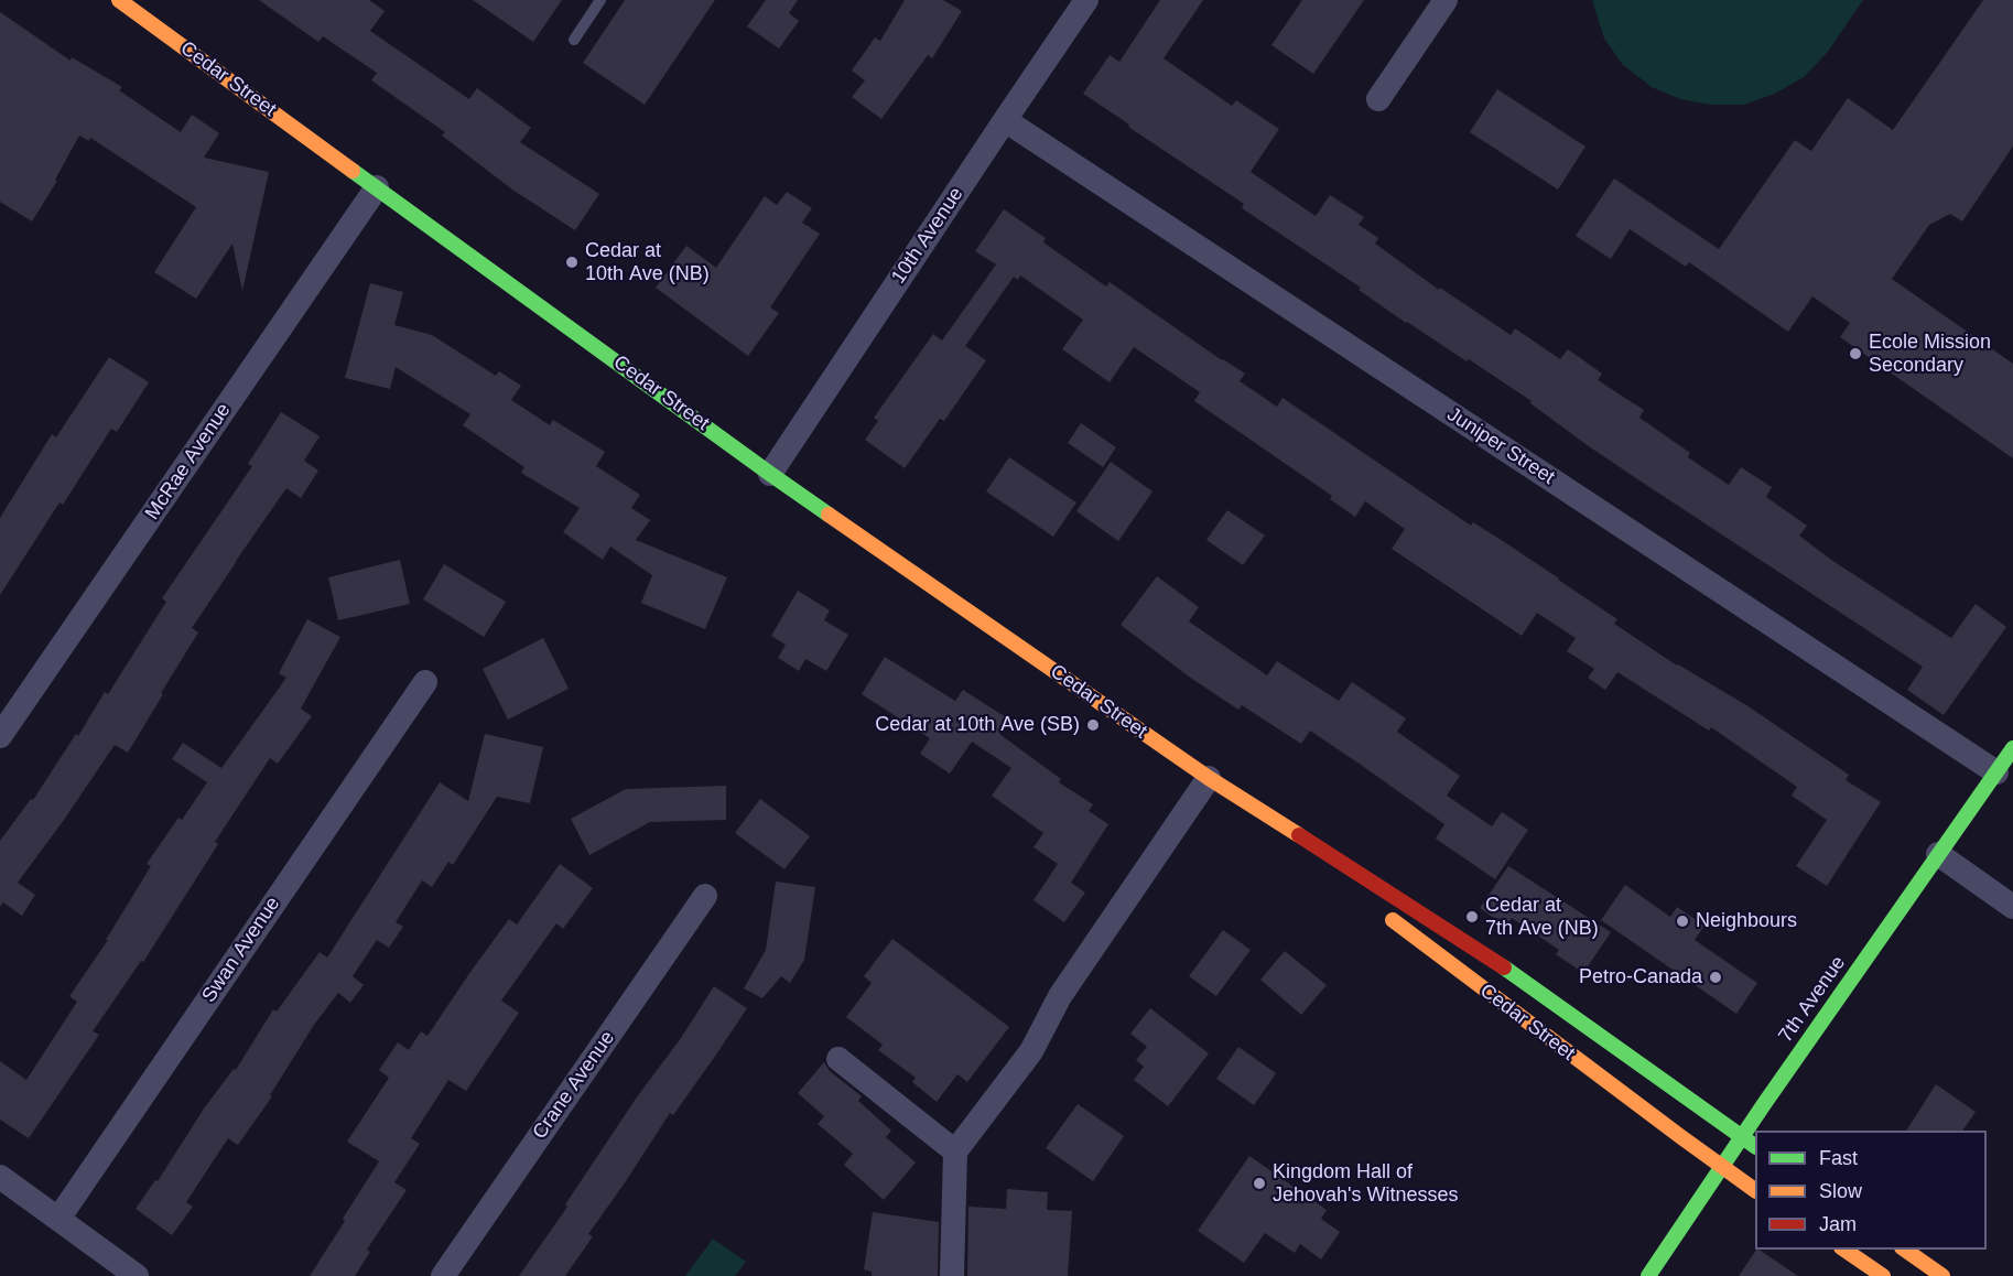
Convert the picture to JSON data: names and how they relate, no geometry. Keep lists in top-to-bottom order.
{
  "streets": {
    "main road": ["Cedar Street", "7th Avenue"],
    "street": [
      "10th Avenue",
      "Juniper Street",
      "McRae Avenue",
      "Swan Avenue",
      "Crane Avenue"
    ]
  },
  "crossings": [
    ["Cedar Street", "10th Avenue"],
    ["Cedar Street", "McRae Avenue"],
    ["Cedar Street", "7th Avenue"],
    ["10th Avenue", "Juniper Street"],
    ["Juniper Street", "7th Avenue"]
  ],
  "places": [
    "Cedar at 10th Ave (NB)",
    "Ecole Mission Secondary",
    "Cedar at 10th Ave (SB)",
    "Cedar at 7th Ave (NB)",
    "Neighbours",
    "Petro-Canada",
    "Kingdom Hall of Jehovah's Witnesses"
  ],
  "legend": ["Fast", "Slow", "Jam"]
}
